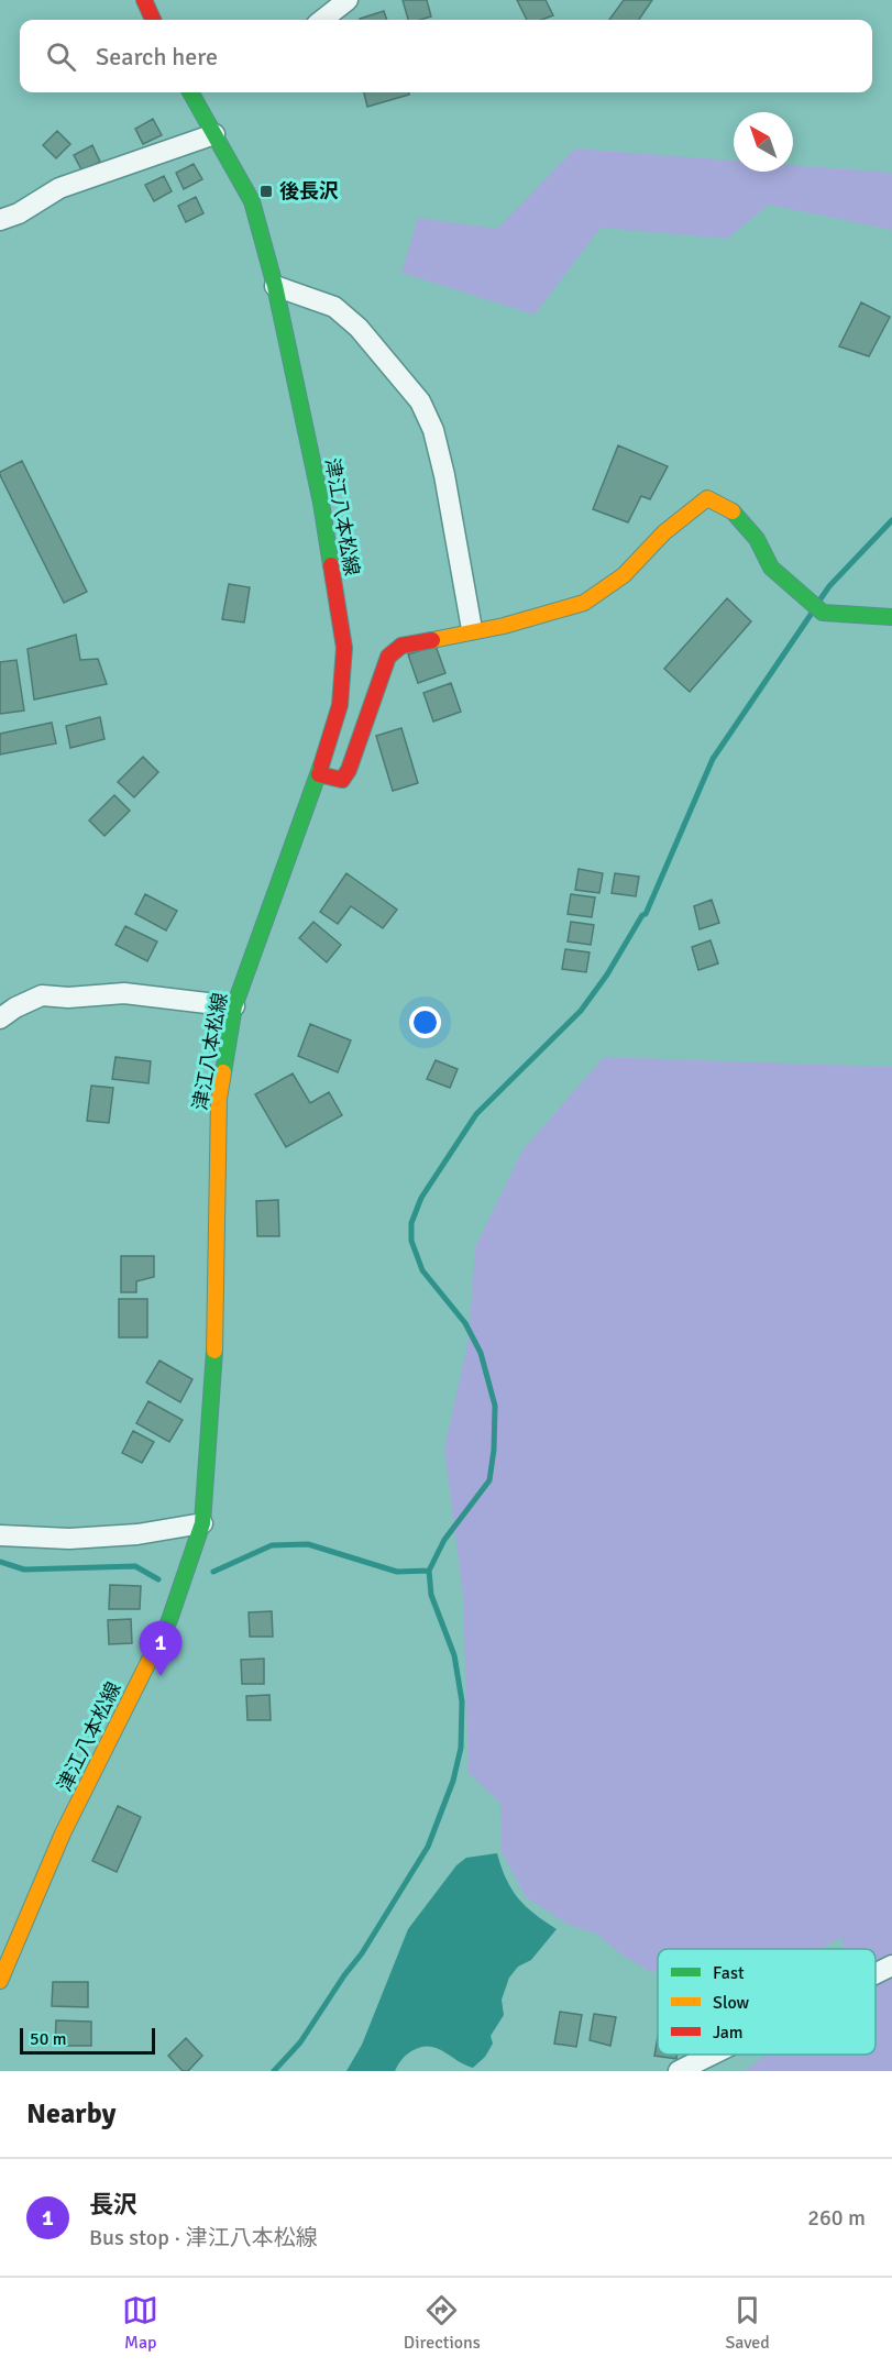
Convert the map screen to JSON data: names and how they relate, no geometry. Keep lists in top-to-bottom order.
{
  "streets": {
    "main road": ["津江八本松線"]
  },
  "places": {
    "transit": ["後長沢"]
  },
  "legend": ["Fast", "Slow", "Jam"],
  "scale_bar": "50 m",
  "north": "top left",
  "page": {
    "search": "Search here",
    "pins": "1",
    "scale": "50 m",
    "heading": "Nearby",
    "list": [
      {
        "mark": "1",
        "name": "長沢",
        "note": "Bus stop · 津江八本松線",
        "value": "260 m"
      }
    ],
    "nav": ["Map", "Directions", "Saved"]
  }
}
